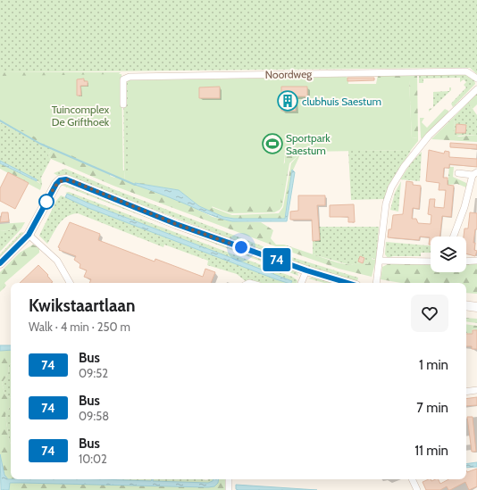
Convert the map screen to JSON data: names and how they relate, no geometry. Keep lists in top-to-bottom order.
{
  "streets": {
    "street": ["Noordweg"]
  },
  "parks": ["Tuincomplex De Grifthoek"],
  "places": {
    "building": ["clubhuis Saestum"],
    "sports": ["Sportpark Saestum"]
  },
  "lines": ["bus line 74"],
  "page": {
    "on_map": "74",
    "heading": ["Kwikstaartlaan", "Walk · 4 min · 250 m"],
    "list": [
      {
        "mark": "74",
        "name": "Bus",
        "note": "09:52",
        "value": "1 min"
      },
      {
        "mark": "74",
        "name": "Bus",
        "note": "09:58",
        "value": "7 min"
      },
      {
        "mark": "74",
        "name": "Bus",
        "note": "10:02",
        "value": "11 min"
      }
    ]
  }
}
